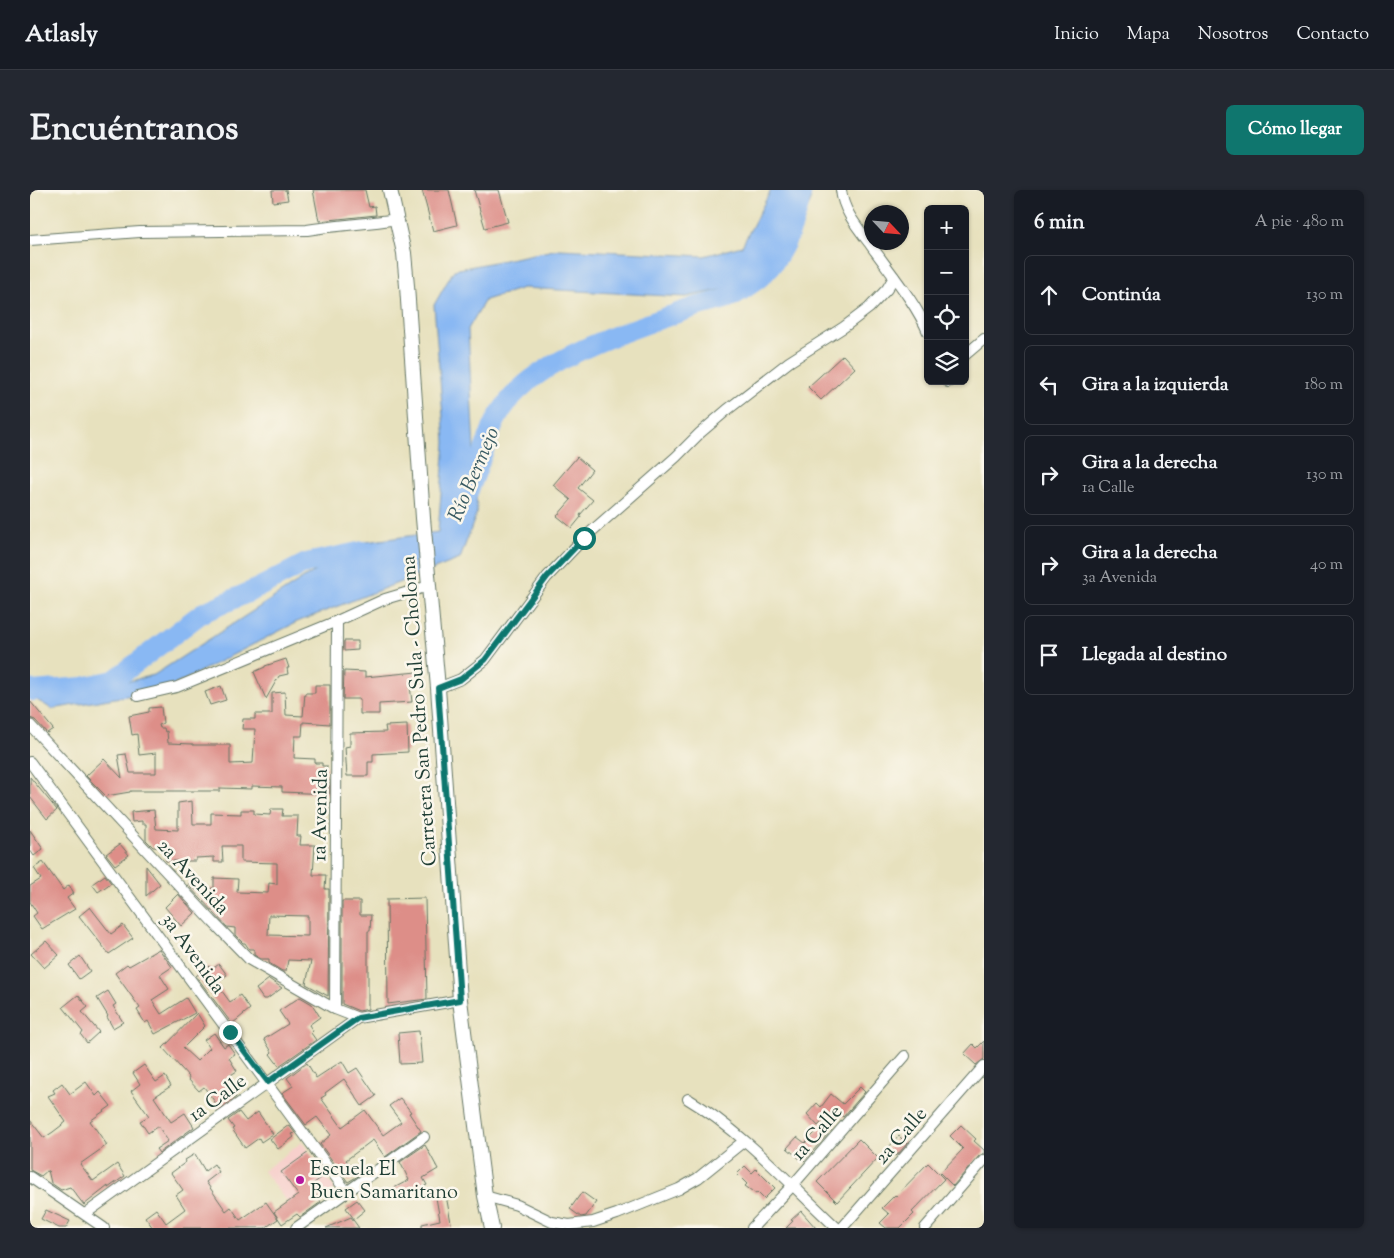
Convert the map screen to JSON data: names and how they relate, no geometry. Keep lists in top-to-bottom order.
{
  "streets": {
    "main road": ["Carretera San Pedro Sula - Choloma"],
    "street": [
      "1a Avenida",
      "2a Avenida",
      "3a Avenida",
      "1a Calle",
      "2a Calle"
    ]
  },
  "crossings": [
    ["Carretera San Pedro Sula - Choloma", "1a Calle"],
    ["1a Avenida", "2a Avenida"],
    ["2a Avenida", "1a Calle"],
    ["3a Avenida", "1a Calle"]
  ],
  "water": ["Río Bermejo"],
  "places": ["Escuela El Buen Samaritano"],
  "north": "bottom right",
  "page": {
    "header": "Atlasly",
    "nav": [
      "Inicio",
      "Mapa",
      "Nosotros",
      "Contacto"
    ],
    "title": "Encuéntranos",
    "buttons": "Cómo llegar",
    "heading": ["6 min", "A pie · 480 m"],
    "map_buttons": ["+", "−"],
    "list": [
      ["Continúa", "130 m"],
      ["Gira a la izquierda", "180 m"],
      ["Gira a la derecha", "1a Calle", "130 m"],
      ["Gira a la derecha", "3a Avenida", "40 m"],
      "Llegada al destino"
    ]
  }
}
